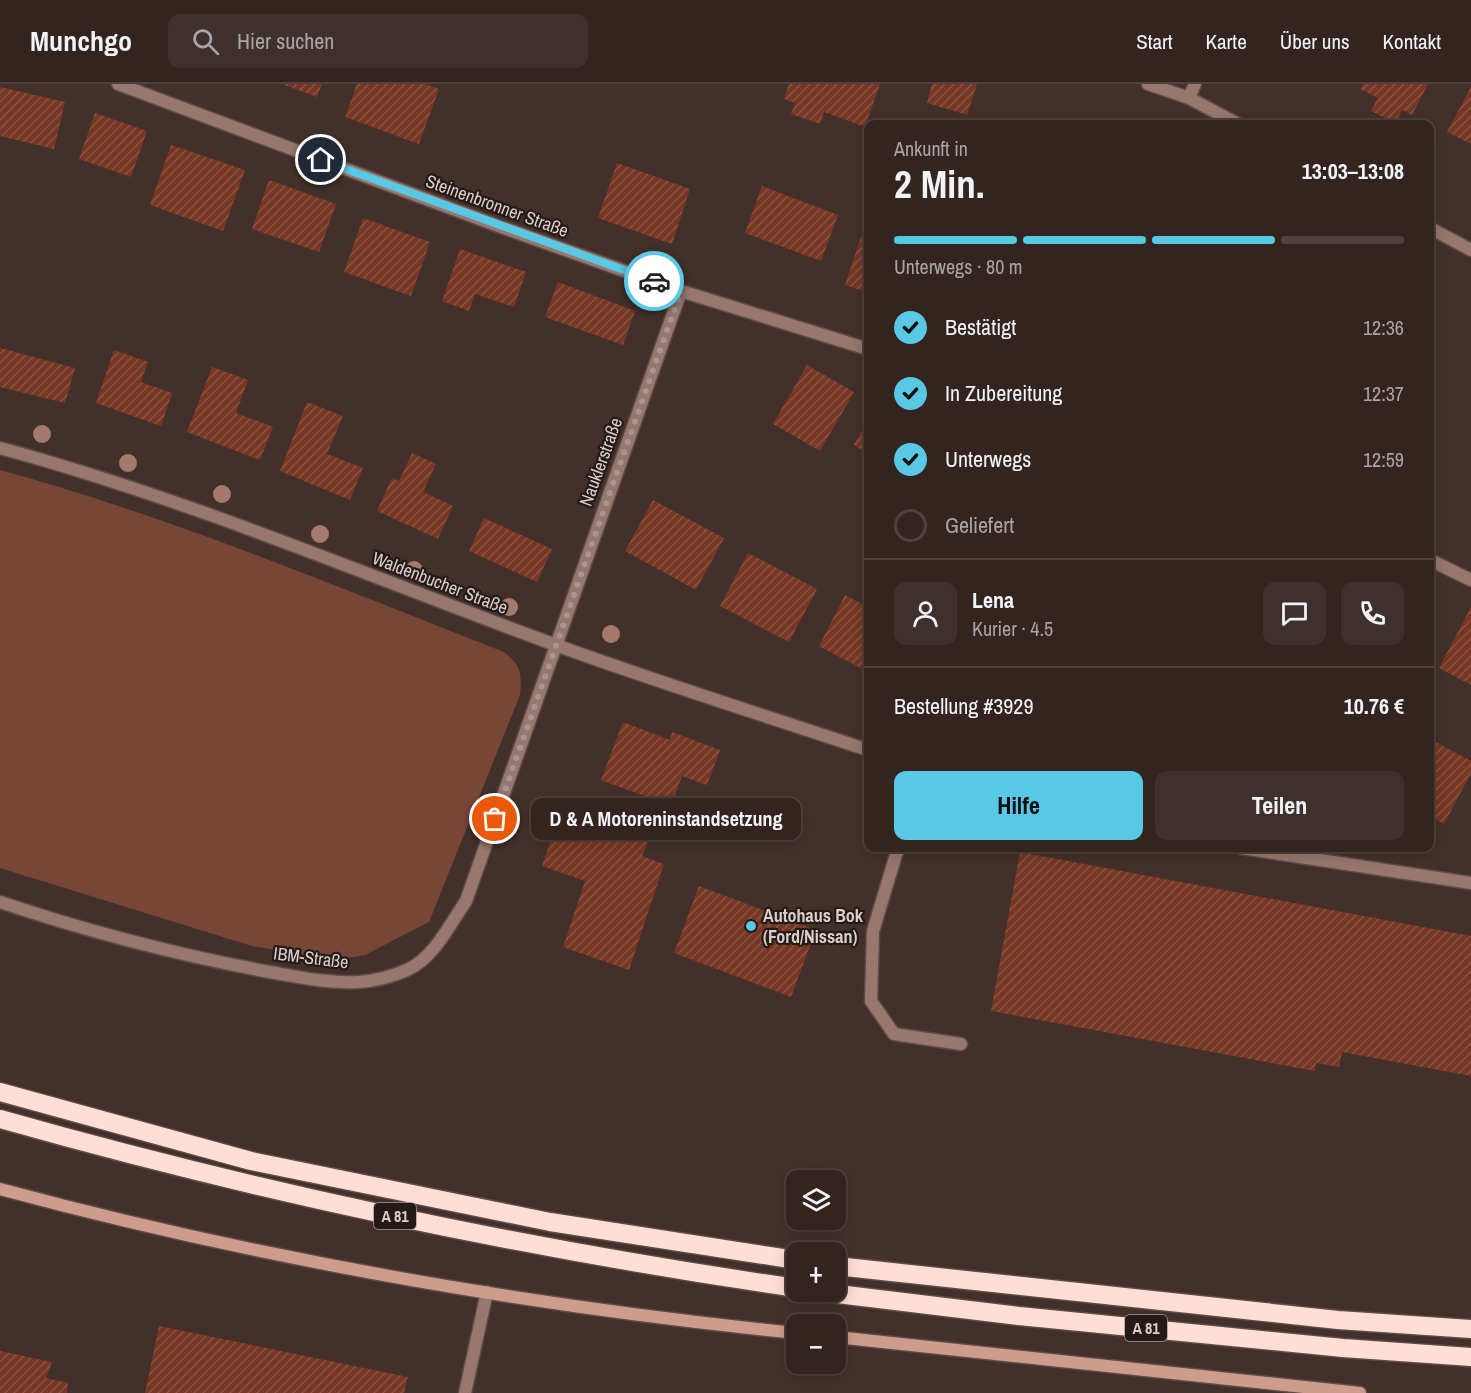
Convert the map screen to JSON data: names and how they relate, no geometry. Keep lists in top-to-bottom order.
{
  "streets": {
    "highway": ["A 81"],
    "street": [
      "Steinenbronner Straße",
      "Nauklerstraße",
      "Waldenbucher Straße",
      "IBM-Straße"
    ]
  },
  "crossings": [
    ["Steinenbronner Straße", "Nauklerstraße"],
    ["Nauklerstraße", "Waldenbucher Straße"],
    ["Nauklerstraße", "IBM-Straße"],
    ["Waldenbucher Straße", "IBM-Straße"]
  ],
  "places": ["D & A Motoreninstandsetzung", "Autohaus Bok (Ford/Nissan)"],
  "page": {
    "header": "Munchgo",
    "search": "Hier suchen",
    "nav": [
      "Start",
      "Karte",
      "Über uns",
      "Kontakt"
    ],
    "heading": ["2 Min.", "Ankunft in", "13:03–13:08"],
    "panel": [
      "Lena",
      "Kurier · 4.5",
      "Bestellung #3929",
      "10.76 €"
    ],
    "bar": "Unterwegs · 80 m",
    "list": [
      ["Bestätigt", "12:36"],
      ["In Zubereitung", "12:37"],
      ["Unterwegs", "12:59"],
      "Geliefert"
    ],
    "buttons": ["Hilfe", "Teilen"],
    "bubble": "D & A Motoreninstandsetzung",
    "map_buttons": ["+", "−"]
  }
}
